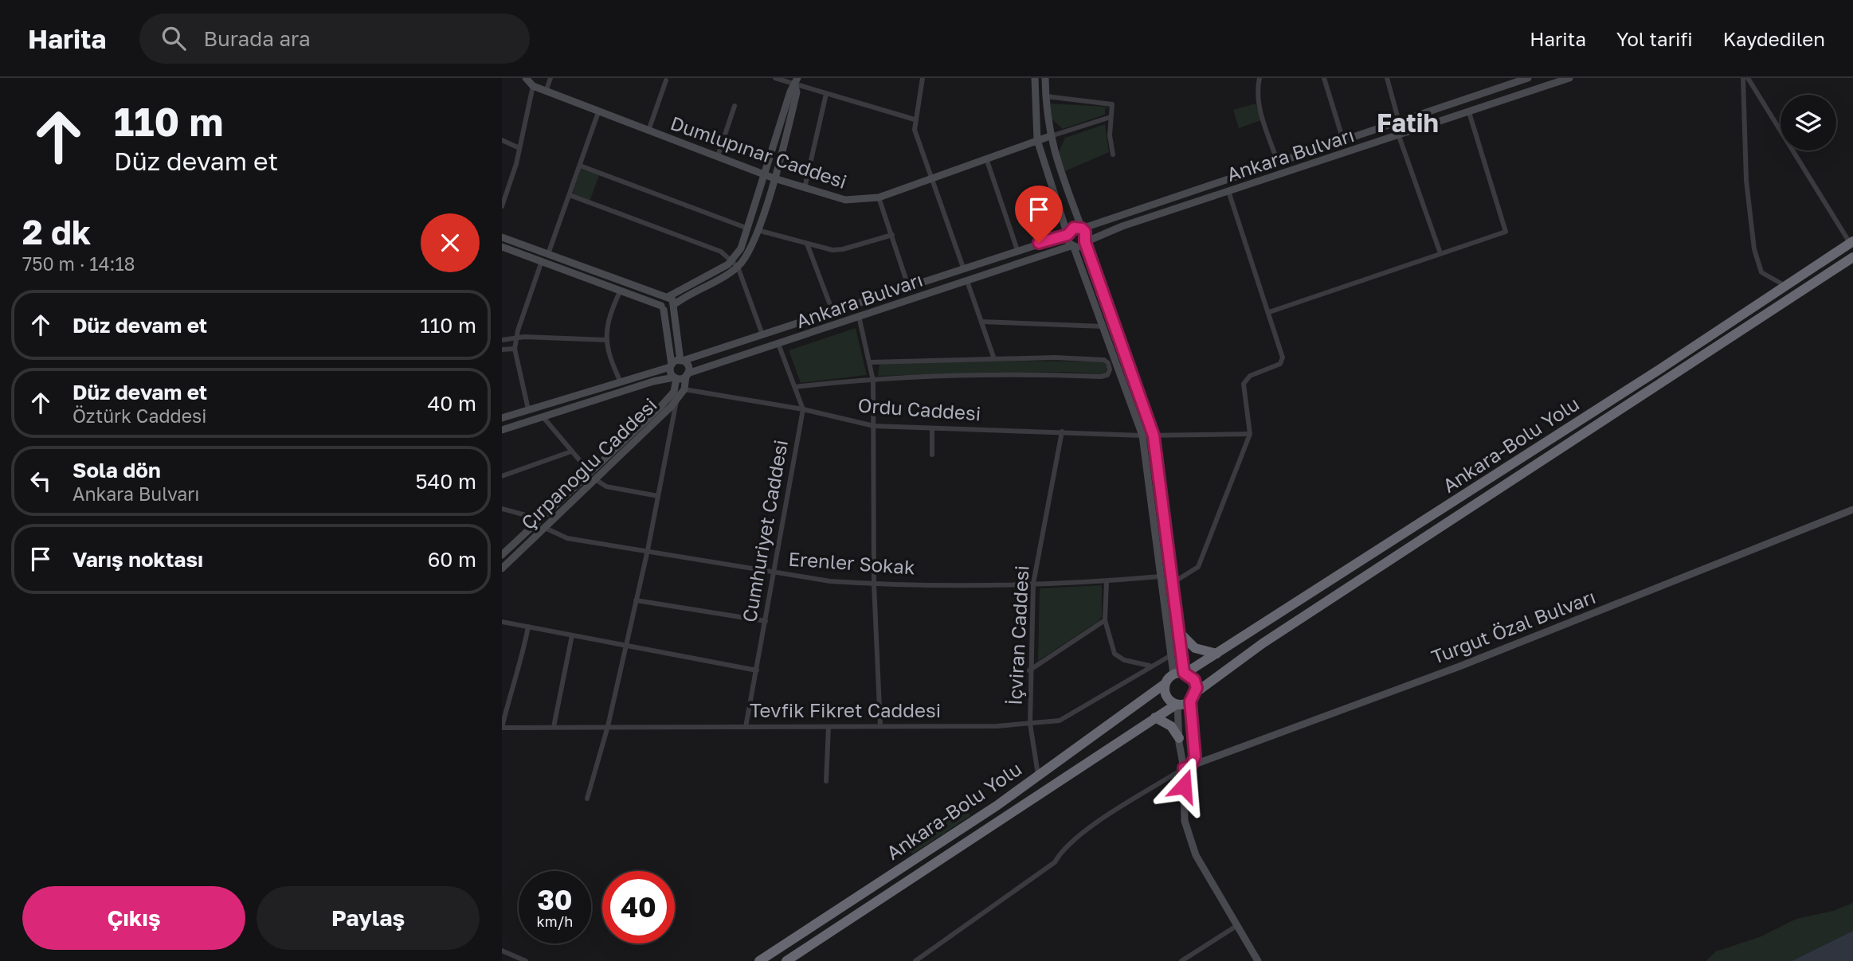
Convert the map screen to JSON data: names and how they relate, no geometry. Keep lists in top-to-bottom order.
{
  "streets": {
    "highway": ["Ankara-Bolu Yolu"],
    "street": [
      "Dumlupınar Caddesi",
      "Ankara Bulvarı",
      "Ordu Caddesi",
      "Çırpanoğlu Caddesi",
      "Cumhuriyet Caddesi",
      "Erenler Sokak",
      "Turgut Özal Bulvarı",
      "İçviran Caddesi",
      "Tevfik Fikret Caddesi"
    ]
  },
  "crossings": [
    ["Ankara Bulvarı", "Çırpanoğlu Caddesi"],
    ["Ordu Caddesi", "Çırpanoğlu Caddesi"],
    ["Ordu Caddesi", "Cumhuriyet Caddesi"],
    ["Ordu Caddesi", "İçviran Caddesi"],
    ["Ankara-Bolu Yolu", "İçviran Caddesi"],
    ["Çırpanoğlu Caddesi", "Erenler Sokak"],
    ["Cumhuriyet Caddesi", "Erenler Sokak"],
    ["Cumhuriyet Caddesi", "Tevfik Fikret Caddesi"],
    ["Erenler Sokak", "İçviran Caddesi"],
    ["İçviran Caddesi", "Tevfik Fikret Caddesi"]
  ],
  "districts": ["Fatih"],
  "page": {
    "header": "Harita",
    "search": "Burada ara",
    "nav": ["Harita", "Yol tarifi", "Kaydedilen"],
    "turn": ["110 m", "Düz devam et"],
    "heading": ["2 dk", "750 m · 14:18"],
    "list": [
      {
        "name": "Düz devam et",
        "value": "110 m"
      },
      {
        "name": "Düz devam et",
        "note": "Öztürk Caddesi",
        "value": "40 m"
      },
      {
        "name": "Sola dön",
        "note": "Ankara Bulvarı",
        "value": "540 m"
      },
      {
        "name": "Varış noktası",
        "value": "60 m"
      }
    ],
    "speed": "30 km/h",
    "limit": "40",
    "buttons": ["Çıkış", "Paylaş"]
  }
}
